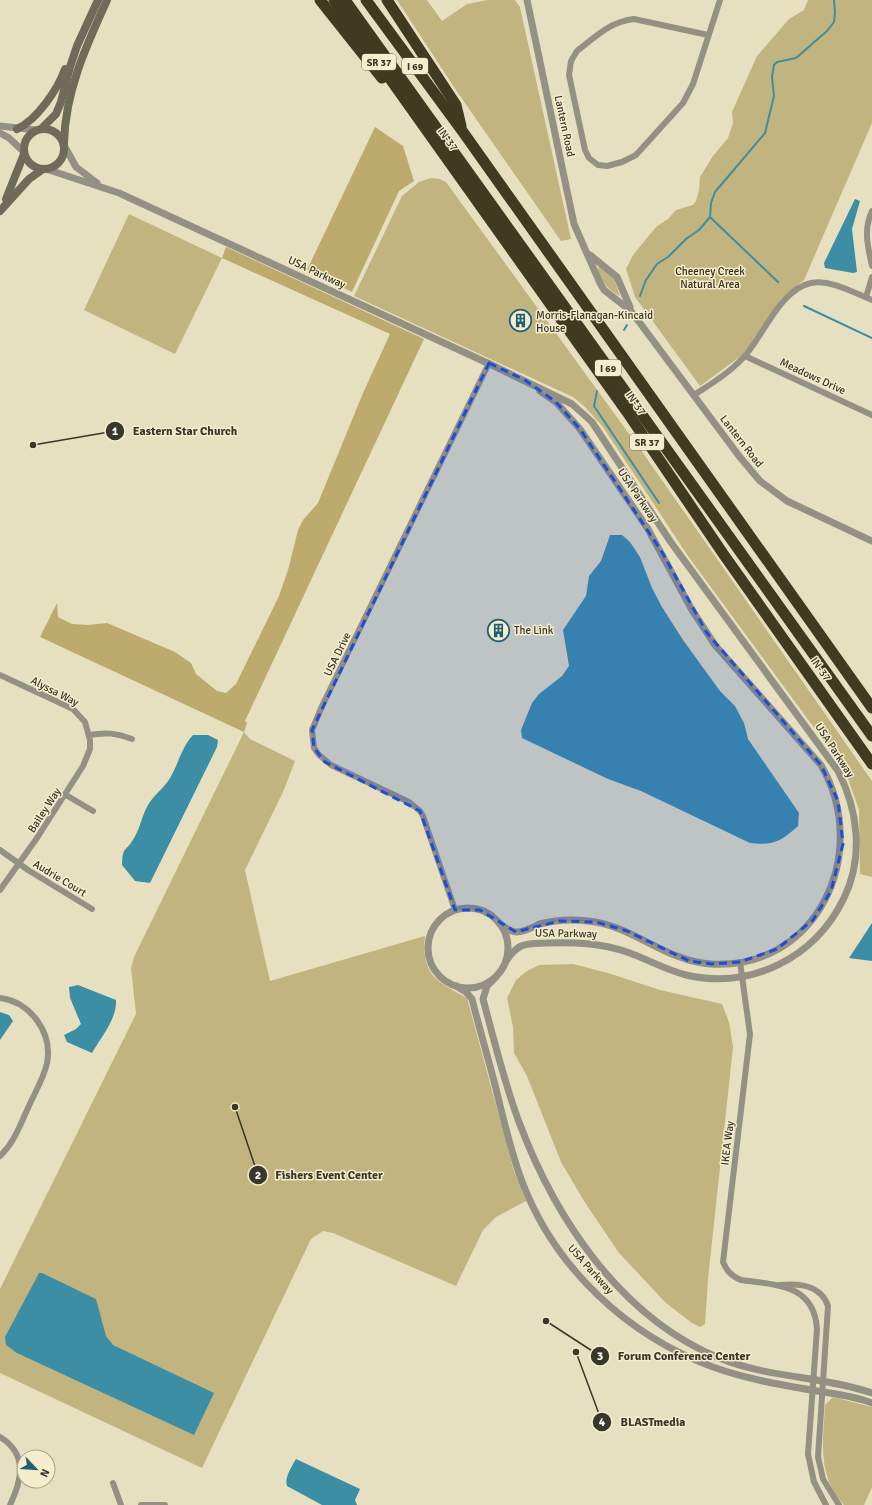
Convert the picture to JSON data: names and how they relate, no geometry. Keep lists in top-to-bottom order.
{
  "streets": {
    "highway": ["SR 37", "I 69", "IN-37"],
    "street": [
      "Lantern Road",
      "USA Parkway",
      "Meadows Drive",
      "USA Drive",
      "Alyssa Way",
      "Bailey Way",
      "Audrie Court",
      "IKEA Way"
    ]
  },
  "crossings": [
    ["USA Parkway", "USA Drive"],
    ["USA Parkway", "IKEA Way"],
    ["Alyssa Way", "Bailey Way"],
    ["Bailey Way", "Audrie Court"]
  ],
  "parks": ["Cheeney Creek Natural Area"],
  "places": {
    "building": ["Morris-Flanagan-Kincaid House", "The Link"],
    "other": [
      "Eastern Star Church",
      "Fishers Event Center",
      "Forum Conference Center",
      "BLASTmedia"
    ]
  },
  "north": "bottom right"
}
